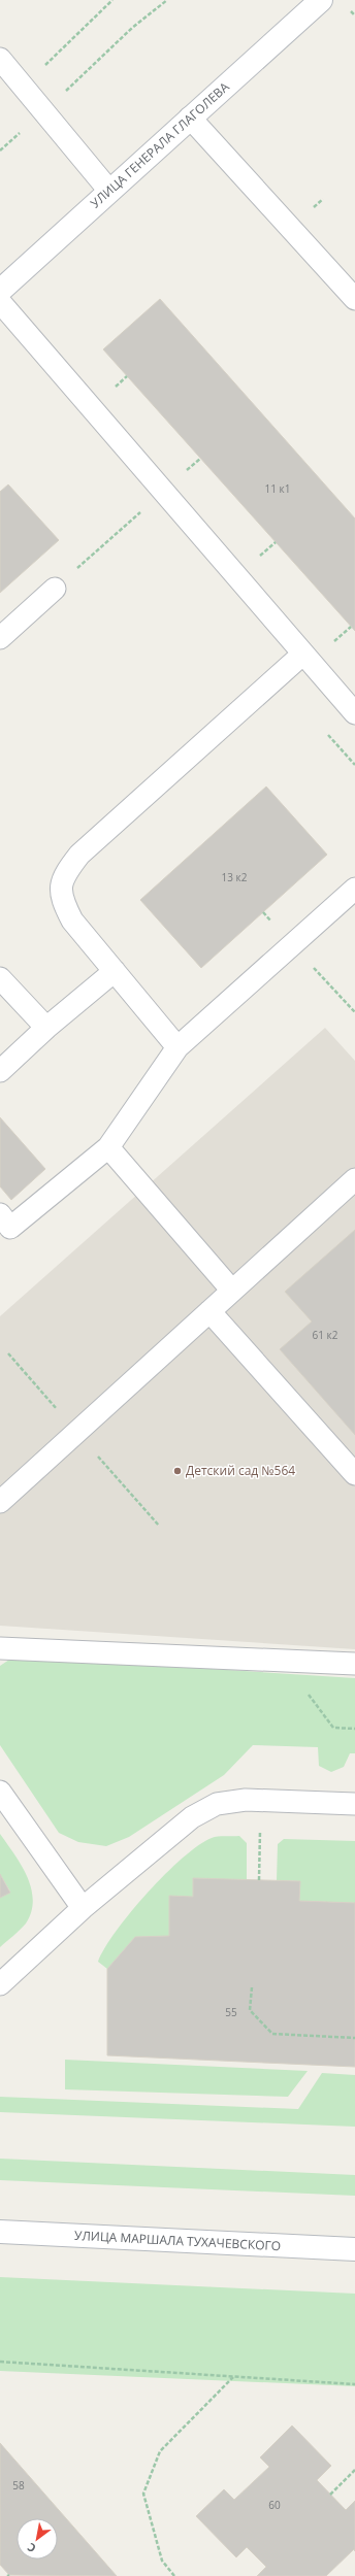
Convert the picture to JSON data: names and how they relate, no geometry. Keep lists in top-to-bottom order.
{
  "streets": {
    "street": ["УЛИЦА ГЕНЕРАЛА ГЛАГОЛЕВА", "УЛИЦА МАРШАЛА ТУХАЧЕВСКОГО"]
  },
  "places": ["Детский сад №564"],
  "house_numbers": [
    "11 к1",
    "13 к2",
    "61 к2",
    "55",
    "58",
    "60"
  ],
  "north": "bottom left"
}
